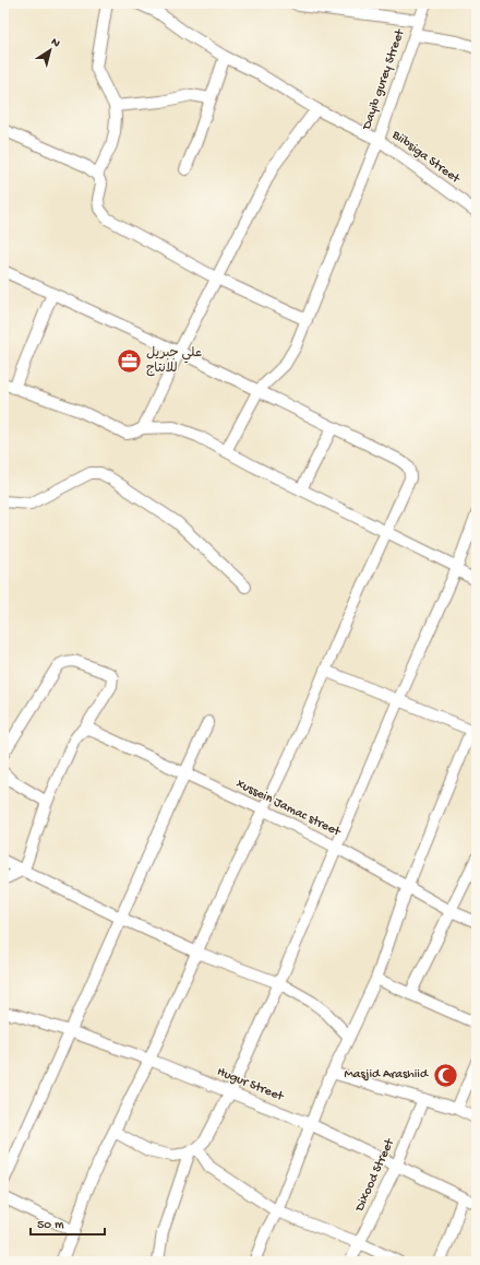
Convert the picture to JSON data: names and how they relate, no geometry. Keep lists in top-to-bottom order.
{
  "streets": {
    "street": [
      "Dayib gurey Street",
      "Biibsiga Street",
      "xussein Jamac street",
      "Hugur Street",
      "Dixood Street"
    ]
  },
  "crossings": [
    ["Dayib gurey Street", "Biibsiga Street"],
    ["Hugur Street", "Dixood Street"]
  ],
  "places": {
    "office": ["علي جبريل للانتاج"],
    "mosque": ["Masjid Arashiid"]
  },
  "scale_bar": "50 m",
  "north": "top right"
}
